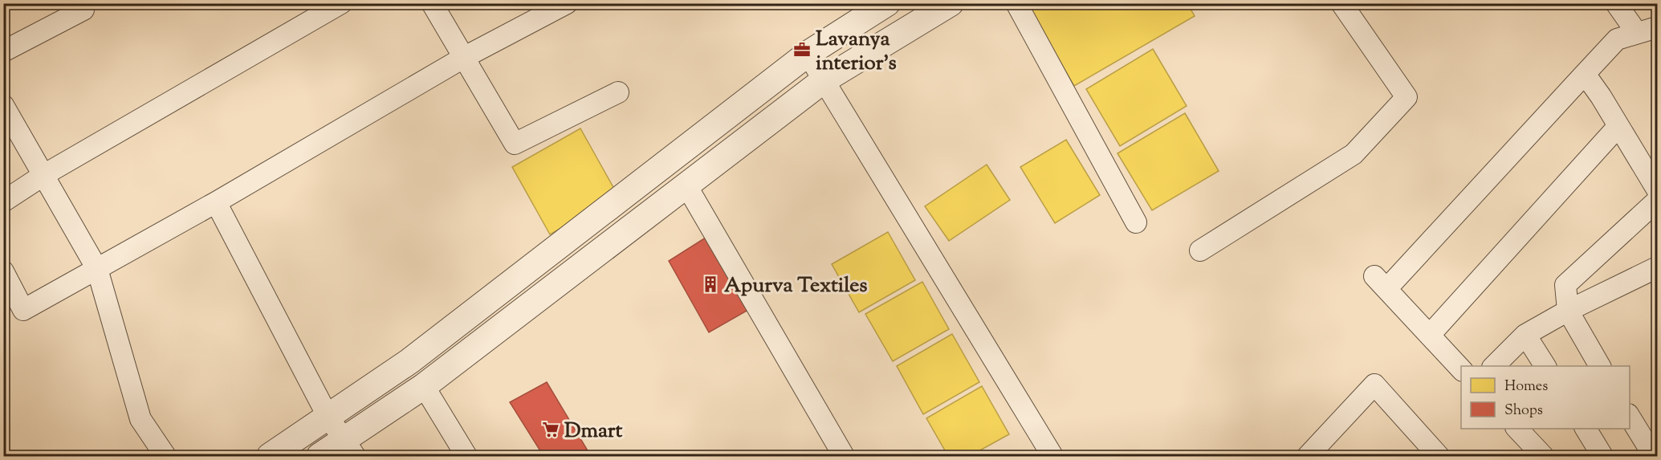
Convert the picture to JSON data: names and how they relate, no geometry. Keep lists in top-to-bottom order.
{
  "places": {
    "office": ["Lavanya interior's"],
    "building": ["Apurva Textiles"],
    "supermarket": ["Dmart"]
  },
  "legend": ["Homes", "Shops"]
}
